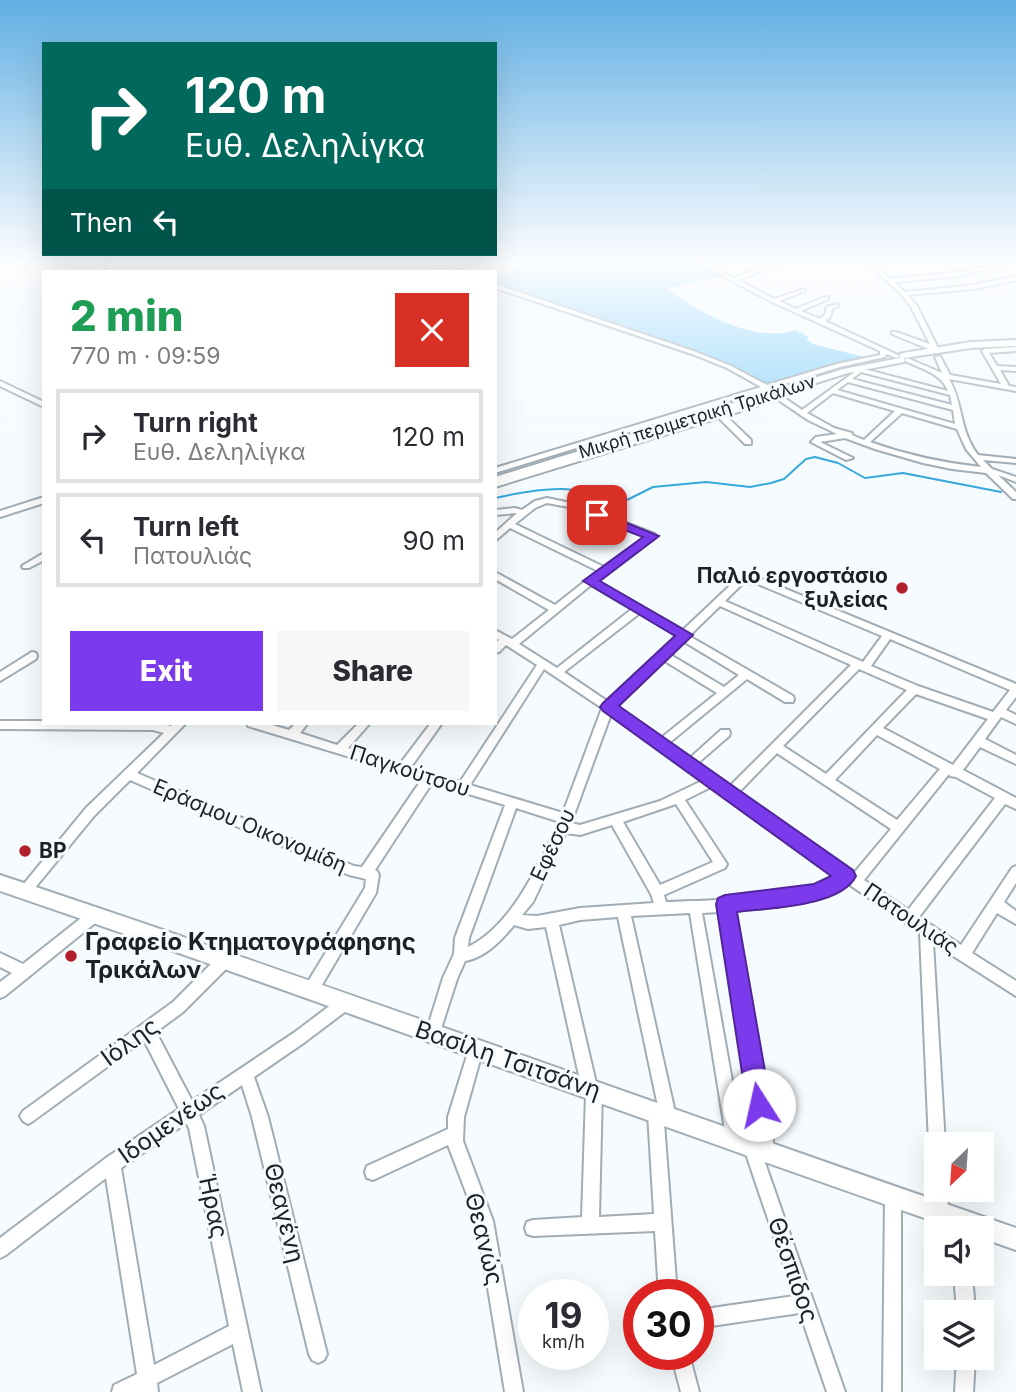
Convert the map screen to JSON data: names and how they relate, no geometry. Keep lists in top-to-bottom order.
{
  "streets": {
    "main road": ["Μικρή περιμετρική Τρικάλων", "Βασίλη Τσιτσάνη"],
    "street": [
      "Παγκούτσου",
      "Εράσμου Οικονομίδη",
      "Εφέσου",
      "Πατουλιάς",
      "Ιόλης",
      "Ιδομενέως",
      "Ήρας",
      "Θεαγένη",
      "Θεανώς",
      "Θέσπιδος"
    ]
  },
  "crossings": [
    ["Παγκούτσου", "Εφέσου"],
    ["Εφέσου", "Πατουλιάς"],
    ["Ιόλης", "Βασίλη Τσιτσάνη"],
    ["Ιόλης", "Ήρας"],
    ["Βασίλη Τσιτσάνη", "Ιδομενέως"],
    ["Βασίλη Τσιτσάνη", "Θεανώς"],
    ["Βασίλη Τσιτσάνη", "Θέσπιδος"],
    ["Ιδομενέως", "Ήρας"],
    ["Ιδομενέως", "Θεαγένη"]
  ],
  "places": ["Παλιό εργοστάσιο ξυλείας", "BP", "Γραφείο Κτηματογράφησης Τρικάλων"],
  "north": "bottom left",
  "page": {
    "turn": ["120 m", "Ευθ. Δεληλίγκα"],
    "then": "Then",
    "heading": ["2 min", "770 m · 09:59"],
    "list": [
      {
        "name": "Turn right",
        "note": "Ευθ. Δεληλίγκα",
        "value": "120 m"
      },
      {
        "name": "Turn left",
        "note": "Πατουλιάς",
        "value": "90 m"
      }
    ],
    "buttons": ["Exit", "Share"],
    "speed": "19 km/h",
    "limit": "30"
  }
}
